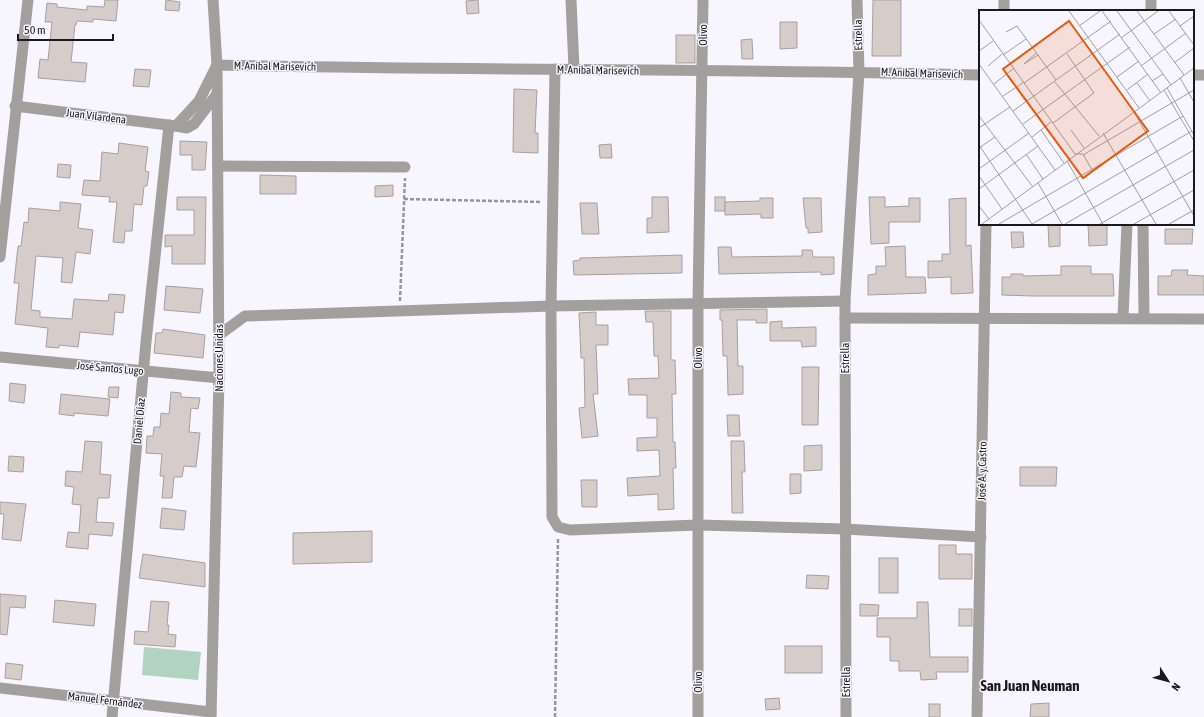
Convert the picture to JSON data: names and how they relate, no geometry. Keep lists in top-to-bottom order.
{
  "streets": {
    "street": [
      "Olivo",
      "Estrella",
      "M. Anibal Marisevich",
      "Juan Vilardena",
      "Naciones Unidas",
      "José Santos Lugo",
      "Daniel Díaz",
      "José A. y Castro",
      "Manuel Fernández"
    ]
  },
  "crossings": [
    ["Olivo", "M. Anibal Marisevich"],
    ["Estrella", "M. Anibal Marisevich"],
    ["M. Anibal Marisevich", "Naciones Unidas"],
    ["Juan Vilardena", "Naciones Unidas"],
    ["Juan Vilardena", "Daniel Díaz"],
    ["Naciones Unidas", "José Santos Lugo"],
    ["Naciones Unidas", "Manuel Fernández"],
    ["José Santos Lugo", "Daniel Díaz"],
    ["Daniel Díaz", "Manuel Fernández"]
  ],
  "districts": ["San Juan Neuman"],
  "scale_bar": "50 m",
  "north": "bottom right"
}
